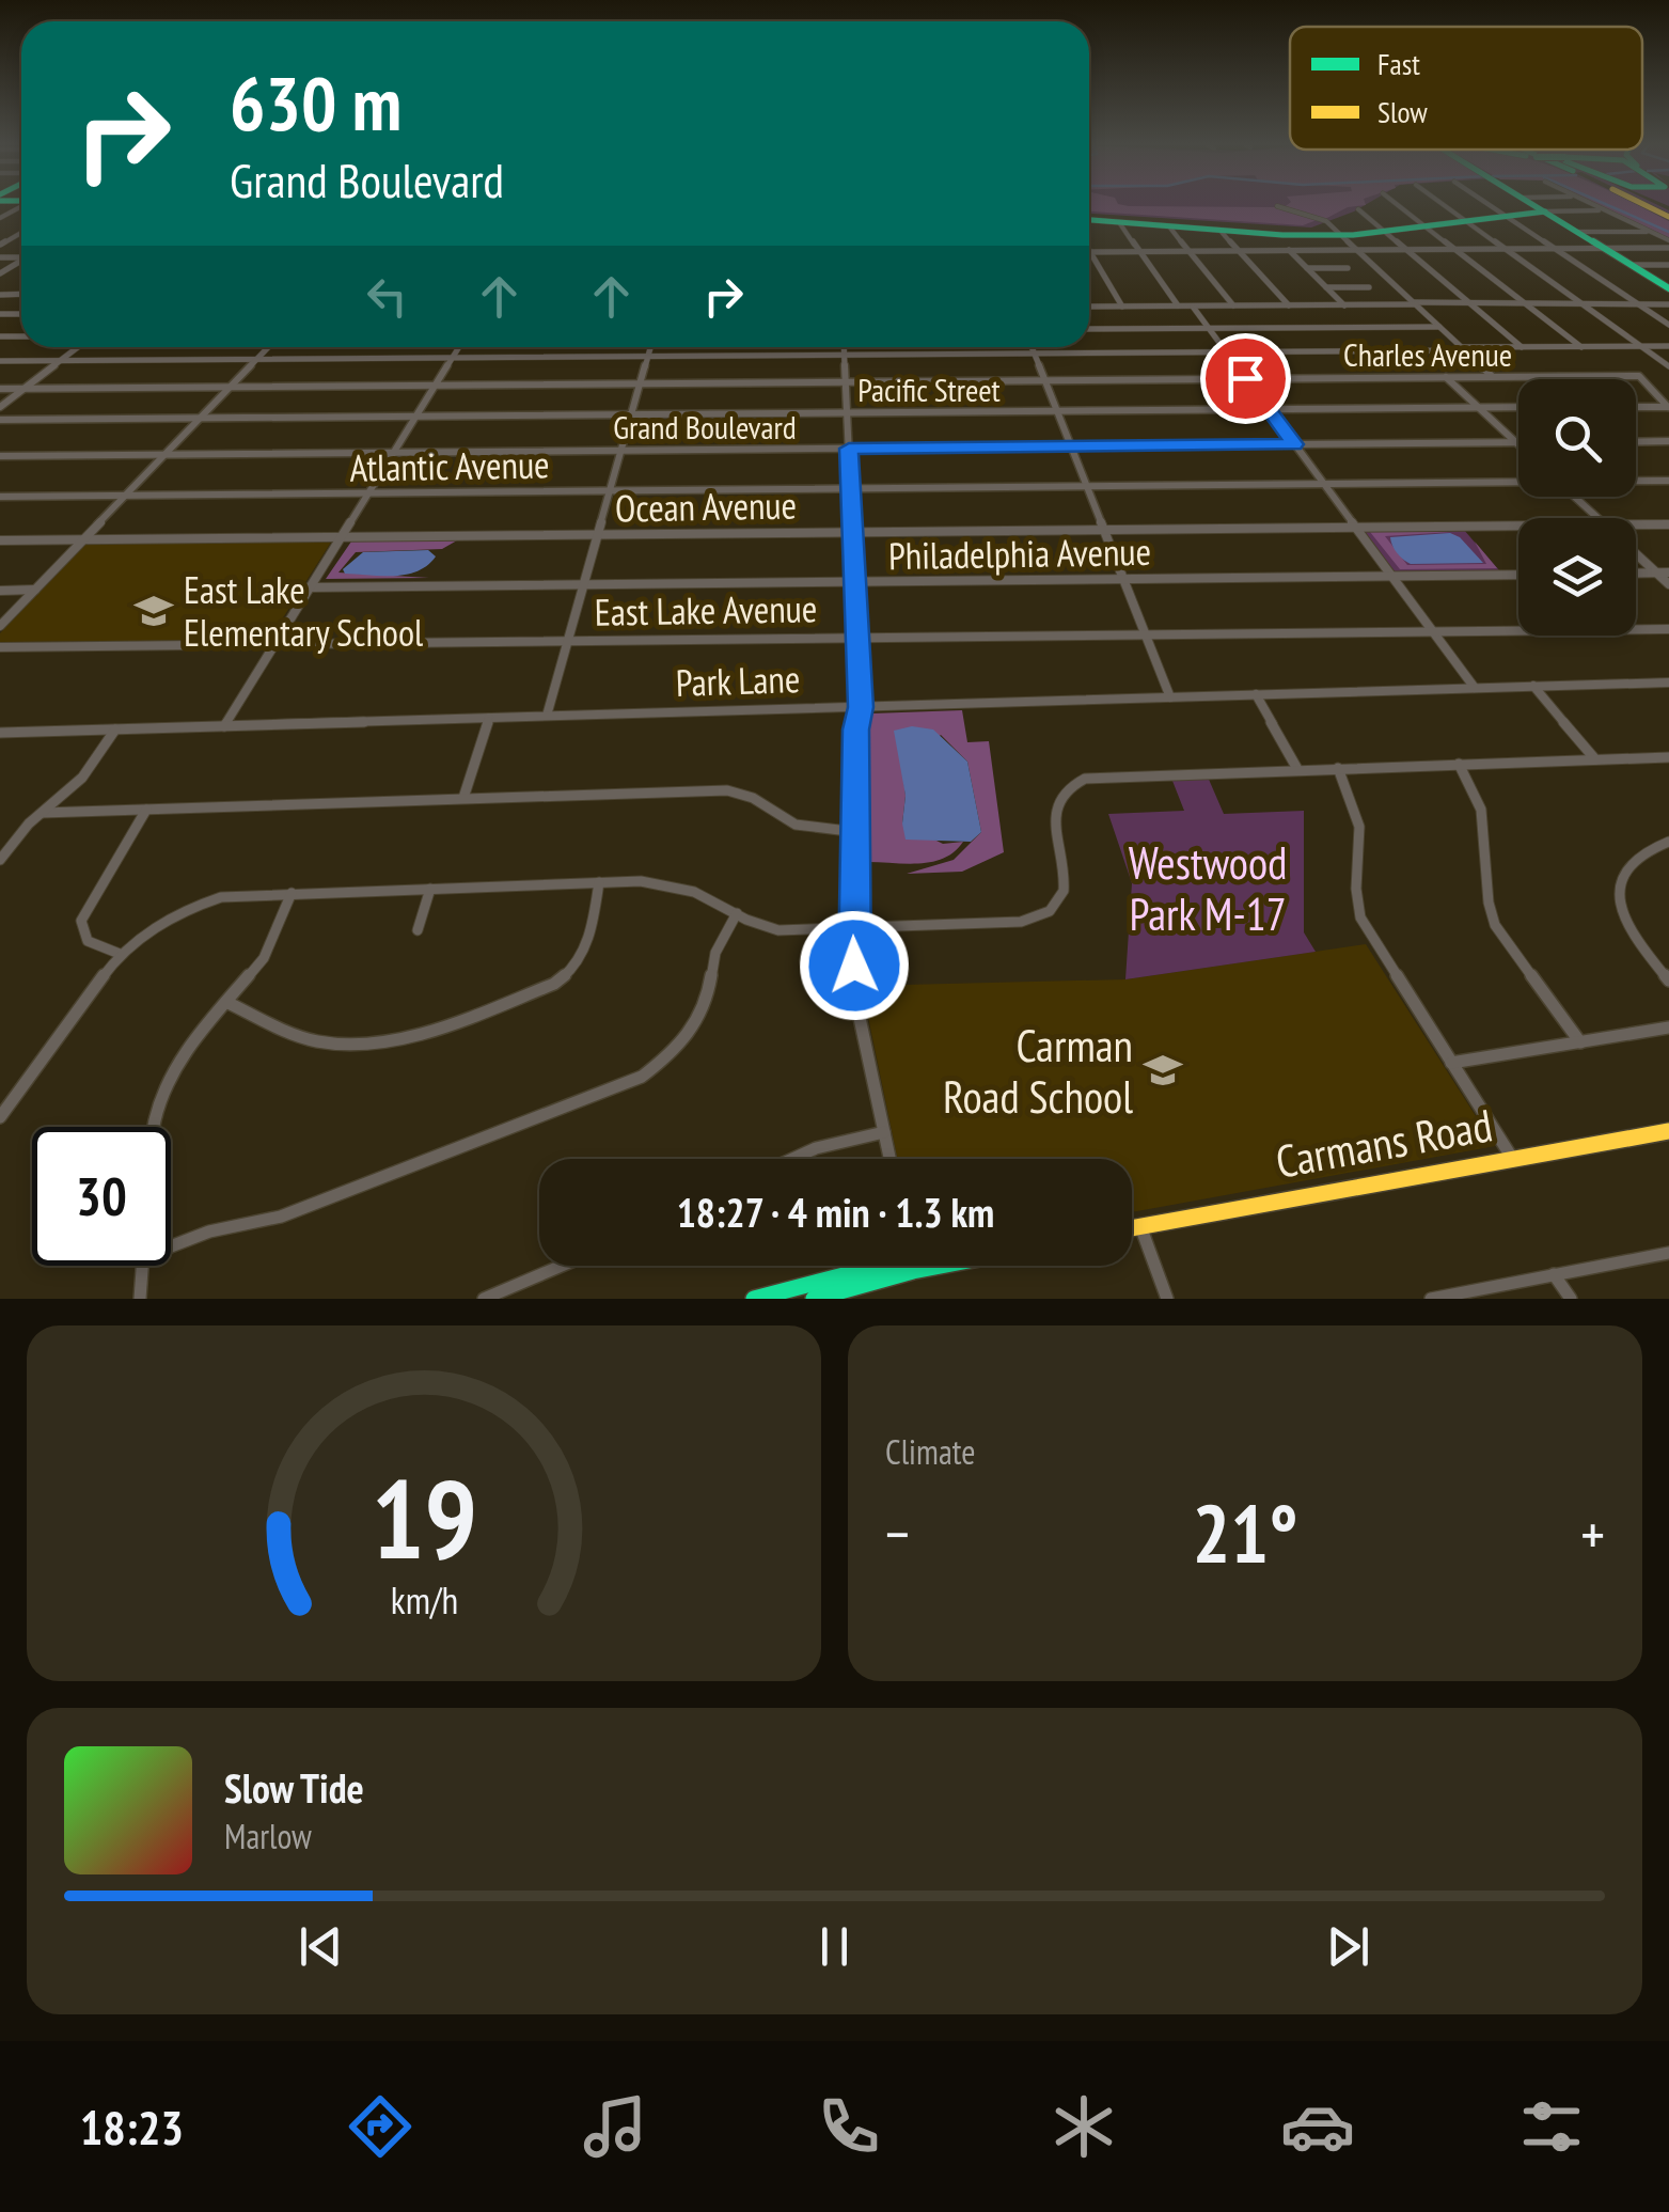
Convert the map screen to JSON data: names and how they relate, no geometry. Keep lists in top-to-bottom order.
{
  "streets": {
    "main road": ["Carmans Road"],
    "street": [
      "Charles Avenue",
      "Pacific Street",
      "Grand Boulevard",
      "Atlantic Avenue",
      "Ocean Avenue",
      "Philadelphia Avenue",
      "East Lake Avenue",
      "Park Lane"
    ]
  },
  "parks": ["Westwood Park M-17"],
  "places": {
    "school or university": ["East Lake Elementary School", "Carman Road School"]
  },
  "legend": ["Fast", "Slow"],
  "page": {
    "turn": ["630 m", "Grand Boulevard"],
    "limit": "30",
    "trip": "18:27 · 4 min · 1.3 km",
    "tile": "Climate",
    "heat": ["−", "21°", "+"],
    "song": ["Slow Tide", "Marlow"],
    "tabs": "18:23",
    "gauge": ["19", "km/h"]
  }
}
